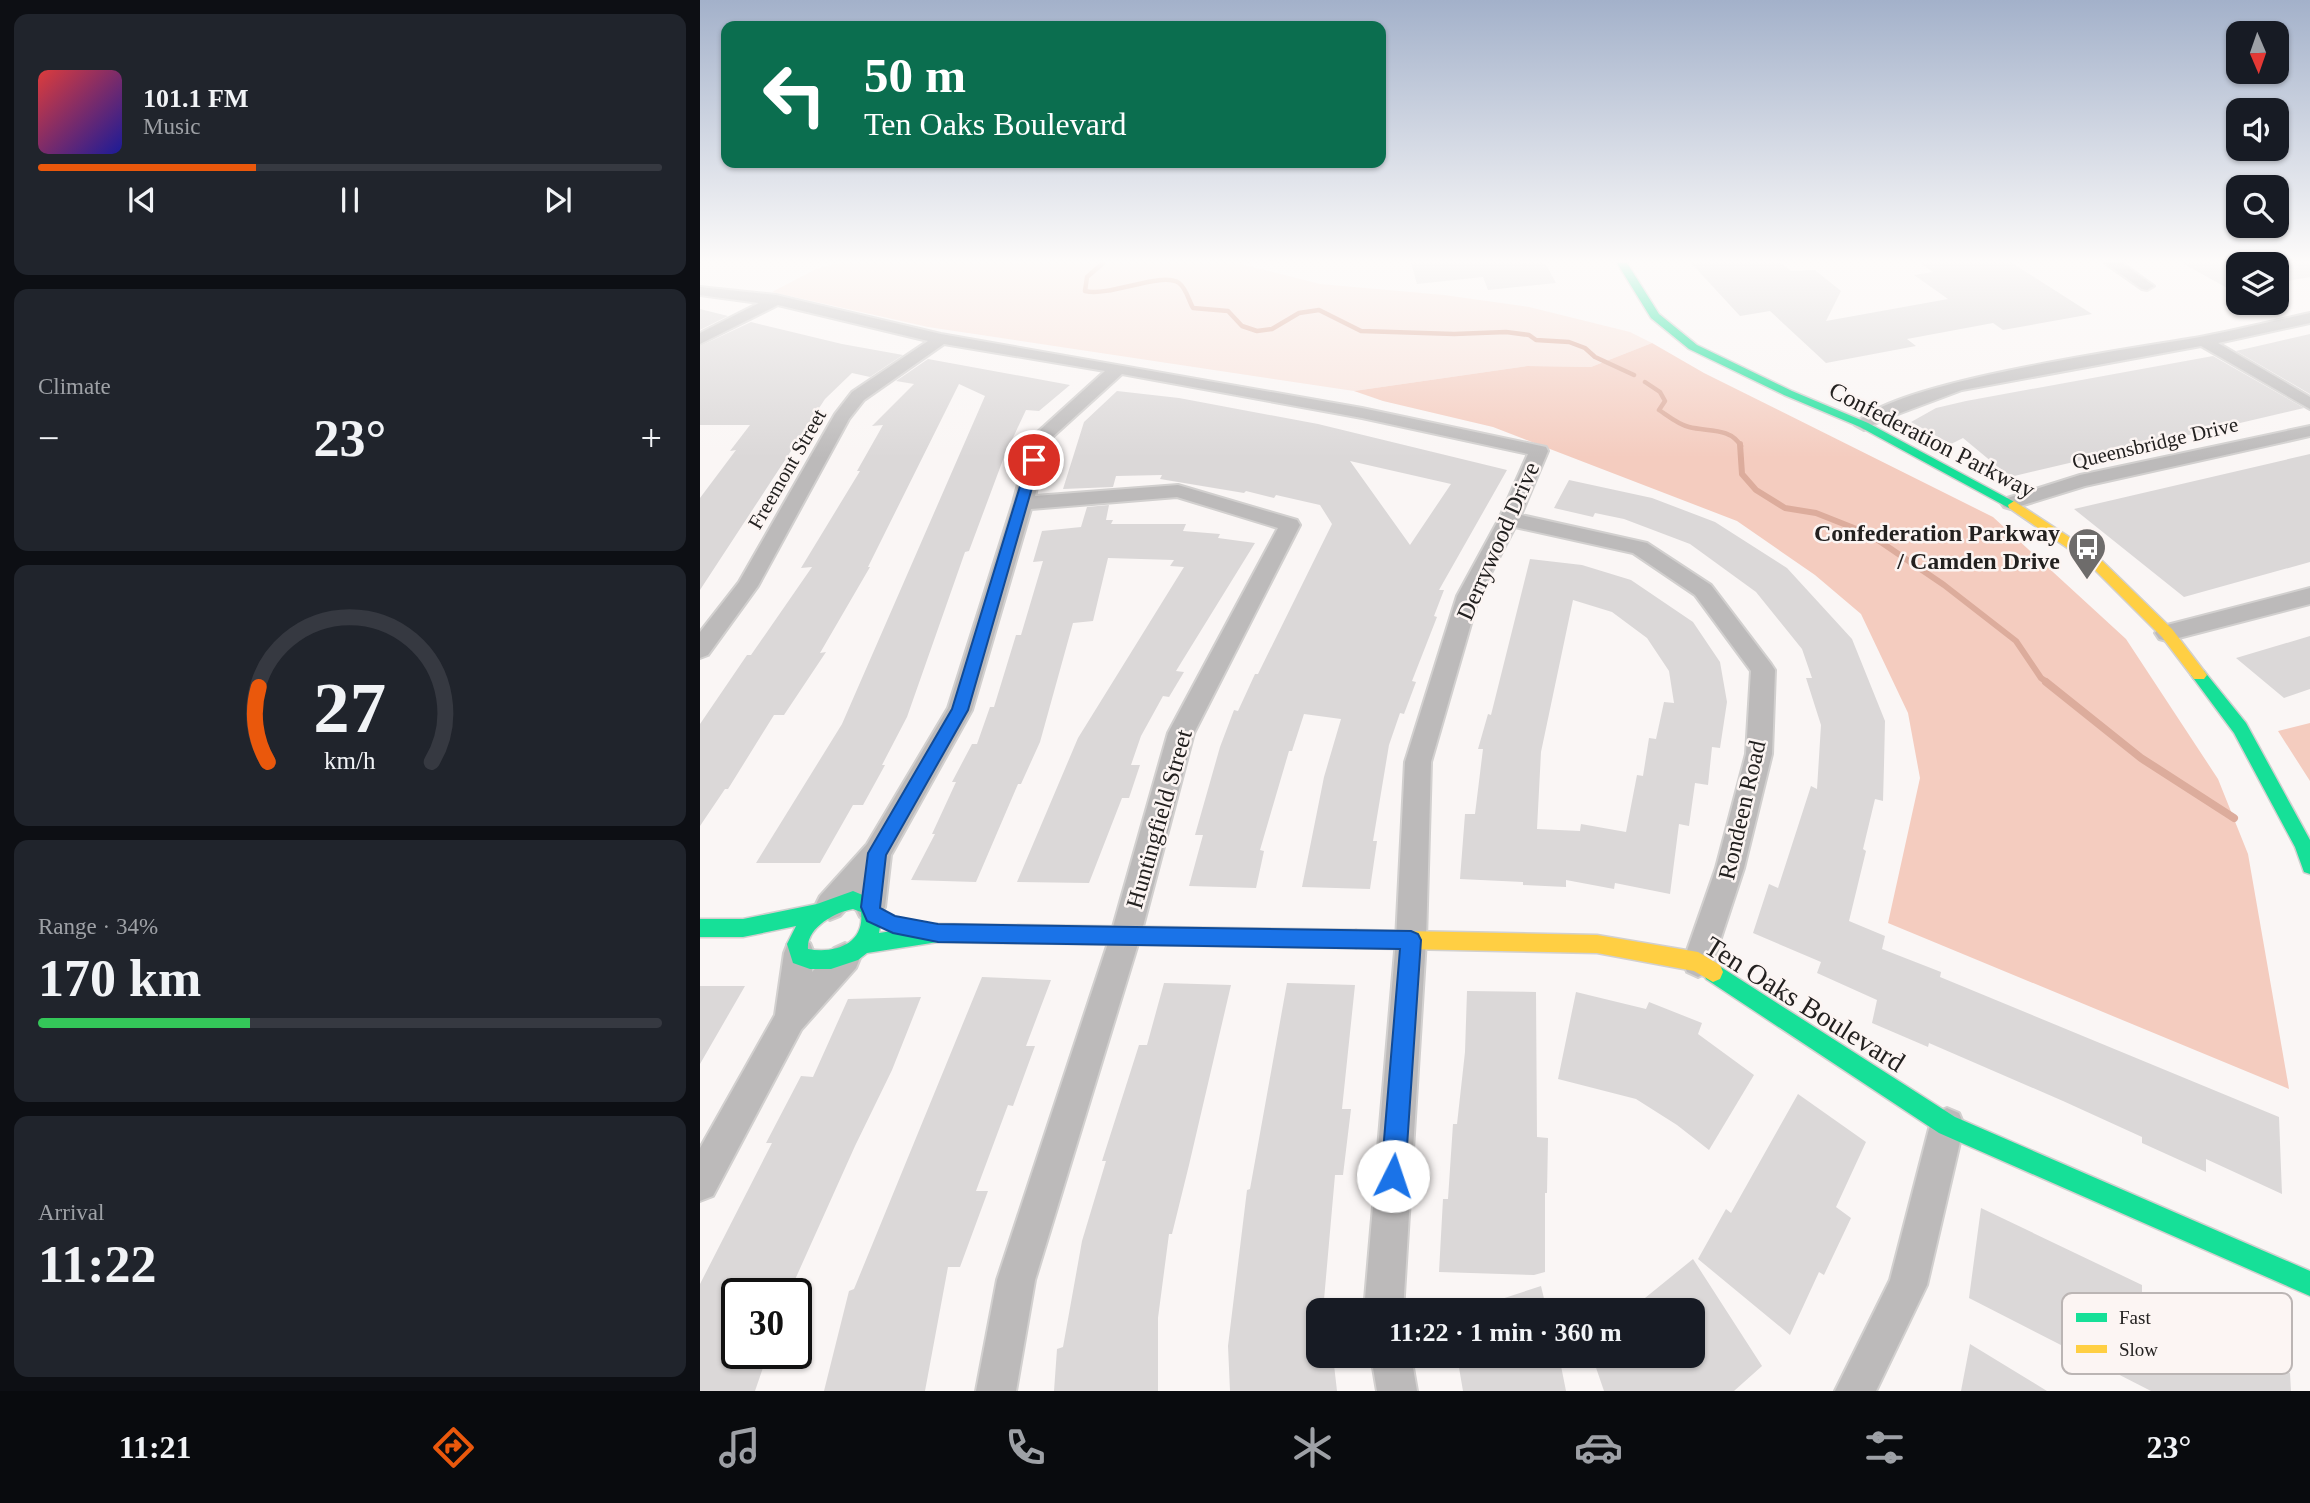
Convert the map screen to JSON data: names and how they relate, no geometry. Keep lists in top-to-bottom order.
{
  "streets": {
    "street": [
      "Confederation Parkway",
      "Queensbridge Drive",
      "Freemont Street",
      "Derrywood Drive",
      "Rondeen Road",
      "Huntingfield Street",
      "Ten Oaks Boulevard"
    ]
  },
  "crossings": [
    ["Confederation Parkway", "Queensbridge Drive"],
    ["Freemont Street", "Derrywood Drive"],
    ["Derrywood Drive", "Rondeen Road"],
    ["Derrywood Drive", "Ten Oaks Boulevard"],
    ["Rondeen Road", "Ten Oaks Boulevard"],
    ["Huntingfield Street", "Ten Oaks Boulevard"]
  ],
  "places": {
    "bus stop": ["Confederation Parkway / Camden Drive"]
  },
  "legend": ["Fast", "Slow"],
  "north": "bottom",
  "page": {
    "turn": ["50 m", "Ten Oaks Boulevard"],
    "song": ["101.1 FM", "Music"],
    "tile": [
      "Climate",
      ["Range · 34%", "170 km"],
      ["Arrival", "11:22"]
    ],
    "heat": ["−", "23°", "+"],
    "limit": "30",
    "trip": "11:22 · 1 min · 360 m",
    "tabs": ["11:21", "23°"],
    "gauge": ["27", "km/h"]
  }
}
